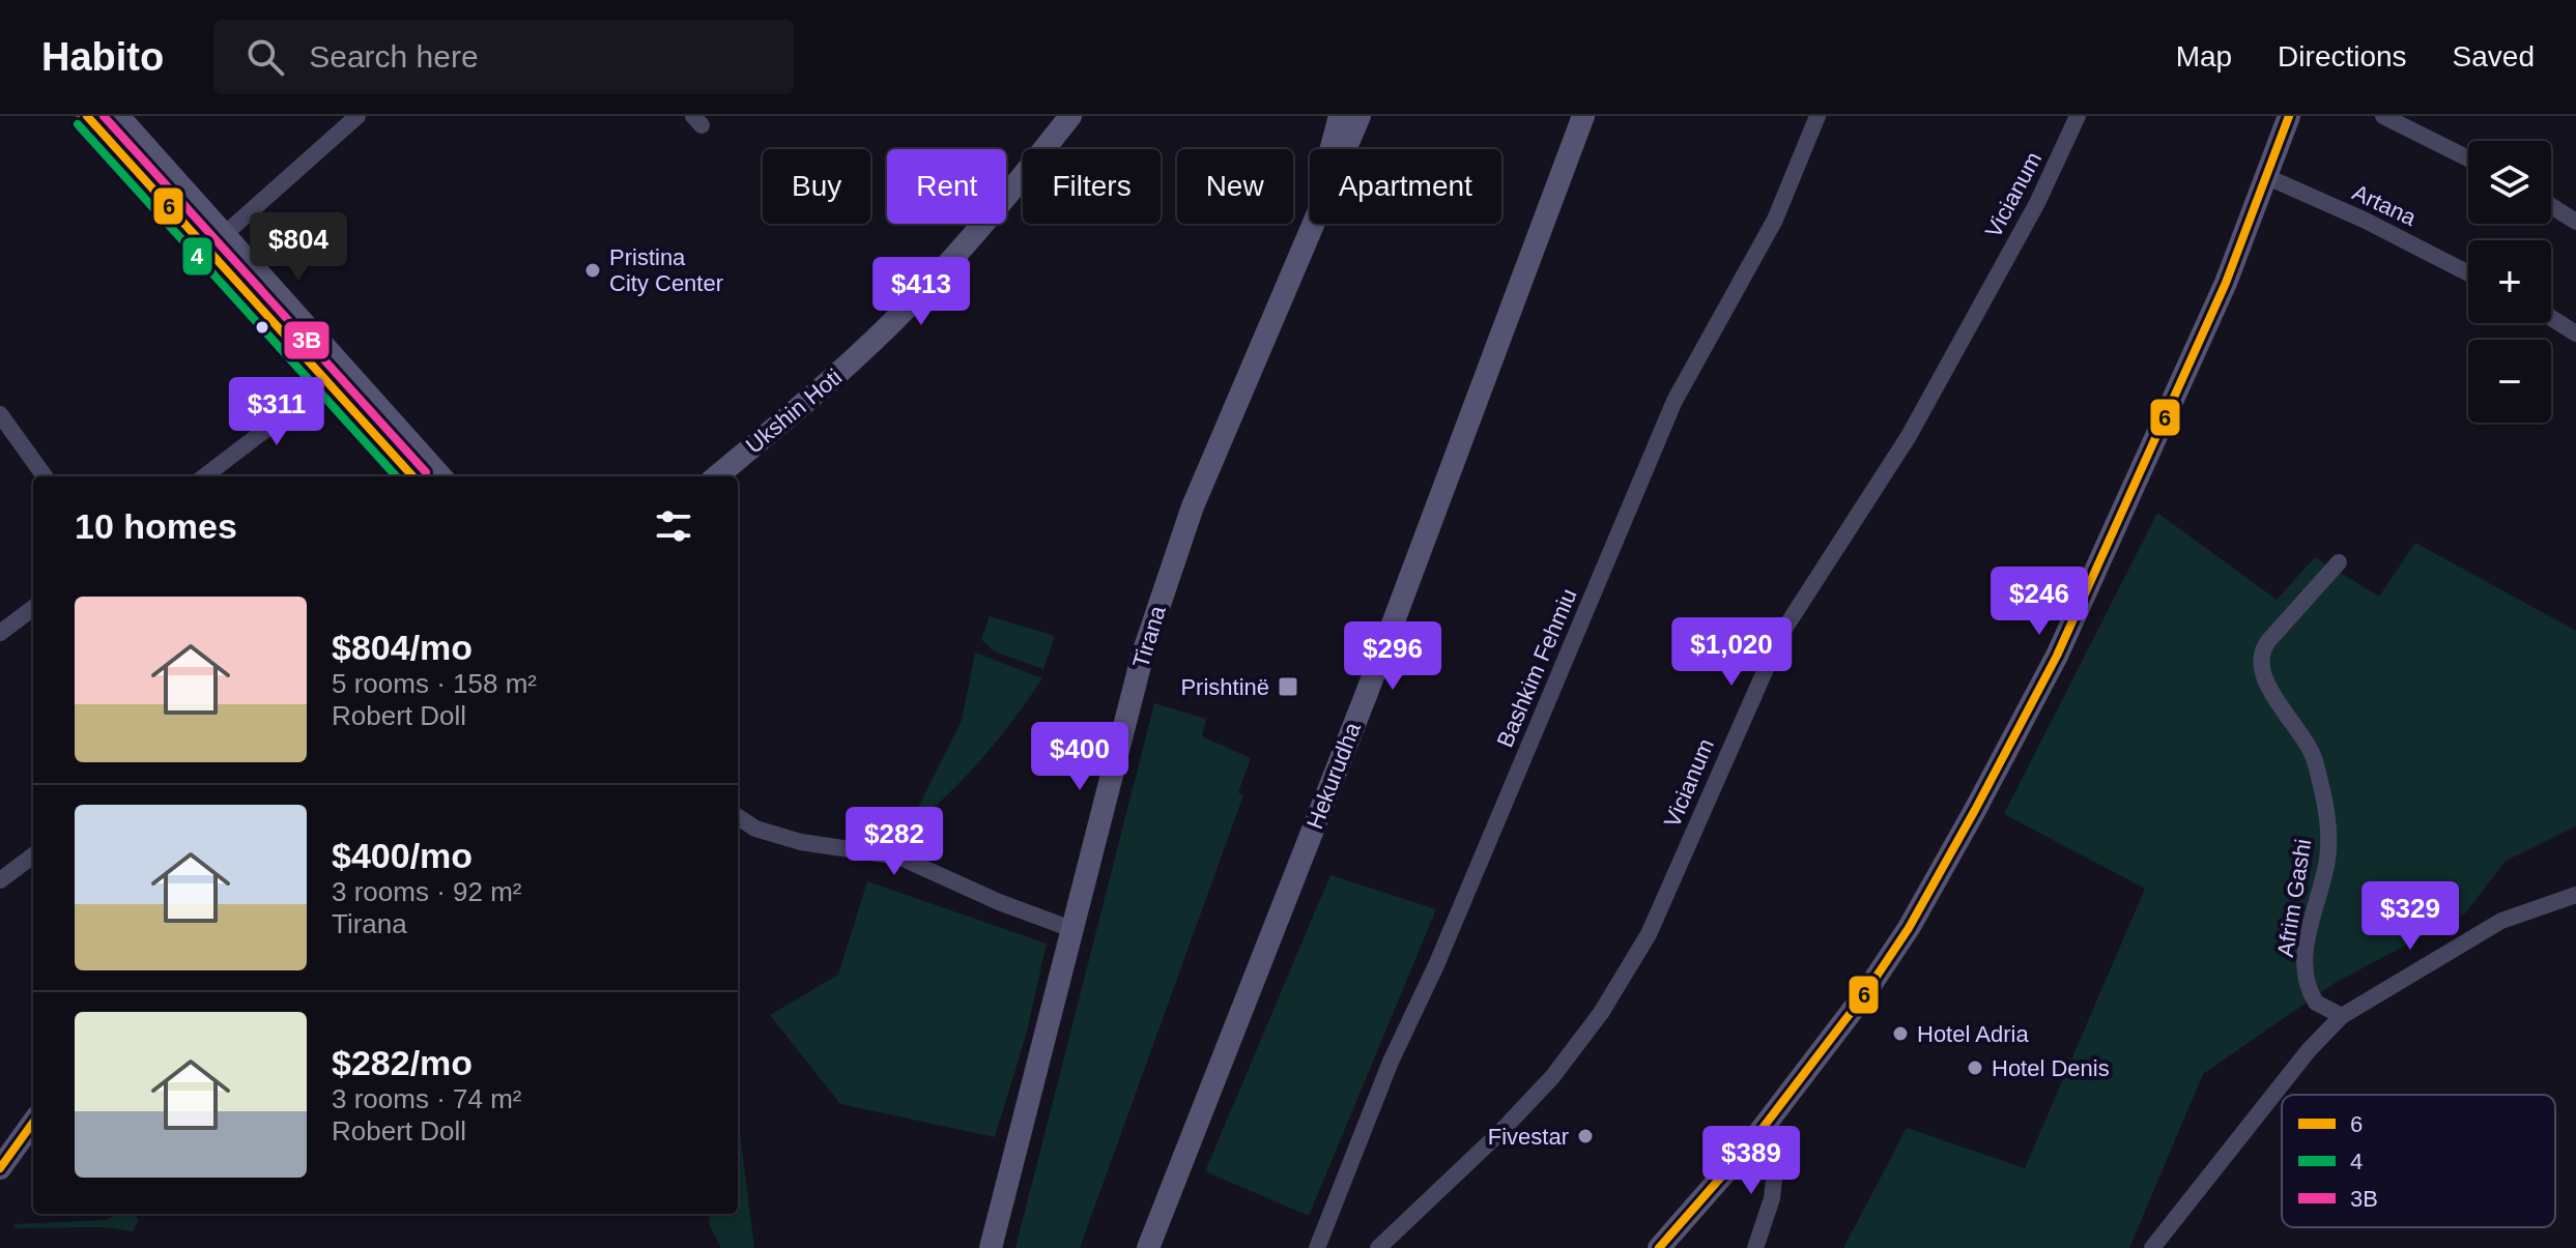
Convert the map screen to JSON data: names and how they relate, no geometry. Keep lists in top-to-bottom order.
{
  "streets": {
    "main road": ["Ukshin Hoti", "Tirana", "Hekurudha"],
    "street": [
      "Vicianum",
      "Artana",
      "Bashkim Fehmiu",
      "Afrim Gashi"
    ]
  },
  "places": {
    "other": [
      "Pristina City Center",
      "Hotel Adria",
      "Hotel Denis",
      "Fivestar"
    ],
    "transit": ["Prishtinë"]
  },
  "lines": ["transit line 6", "transit line 3B", "transit line 4"],
  "legend": ["6", "4", "3B"],
  "page": {
    "header": "Habito",
    "search": "Search here",
    "nav": ["Map", "Directions", "Saved"],
    "map_buttons": ["+", "−"],
    "chip": [
      "Buy",
      "Rent",
      "Filters",
      "New",
      "Apartment"
    ],
    "price": [
      "$804",
      "$413",
      "$311",
      "$246",
      "$1,020",
      "$296",
      "$400",
      "$282",
      "$329",
      "$389"
    ],
    "heading": "10 homes",
    "list": [
      {
        "name": "$804/mo",
        "note": "5 rooms · 158 m² · Robert Doll"
      },
      {
        "name": "$400/mo",
        "note": "3 rooms · 92 m² · Tirana"
      },
      {
        "name": "$282/mo",
        "note": "3 rooms · 74 m² · Robert Doll"
      }
    ]
  }
}
